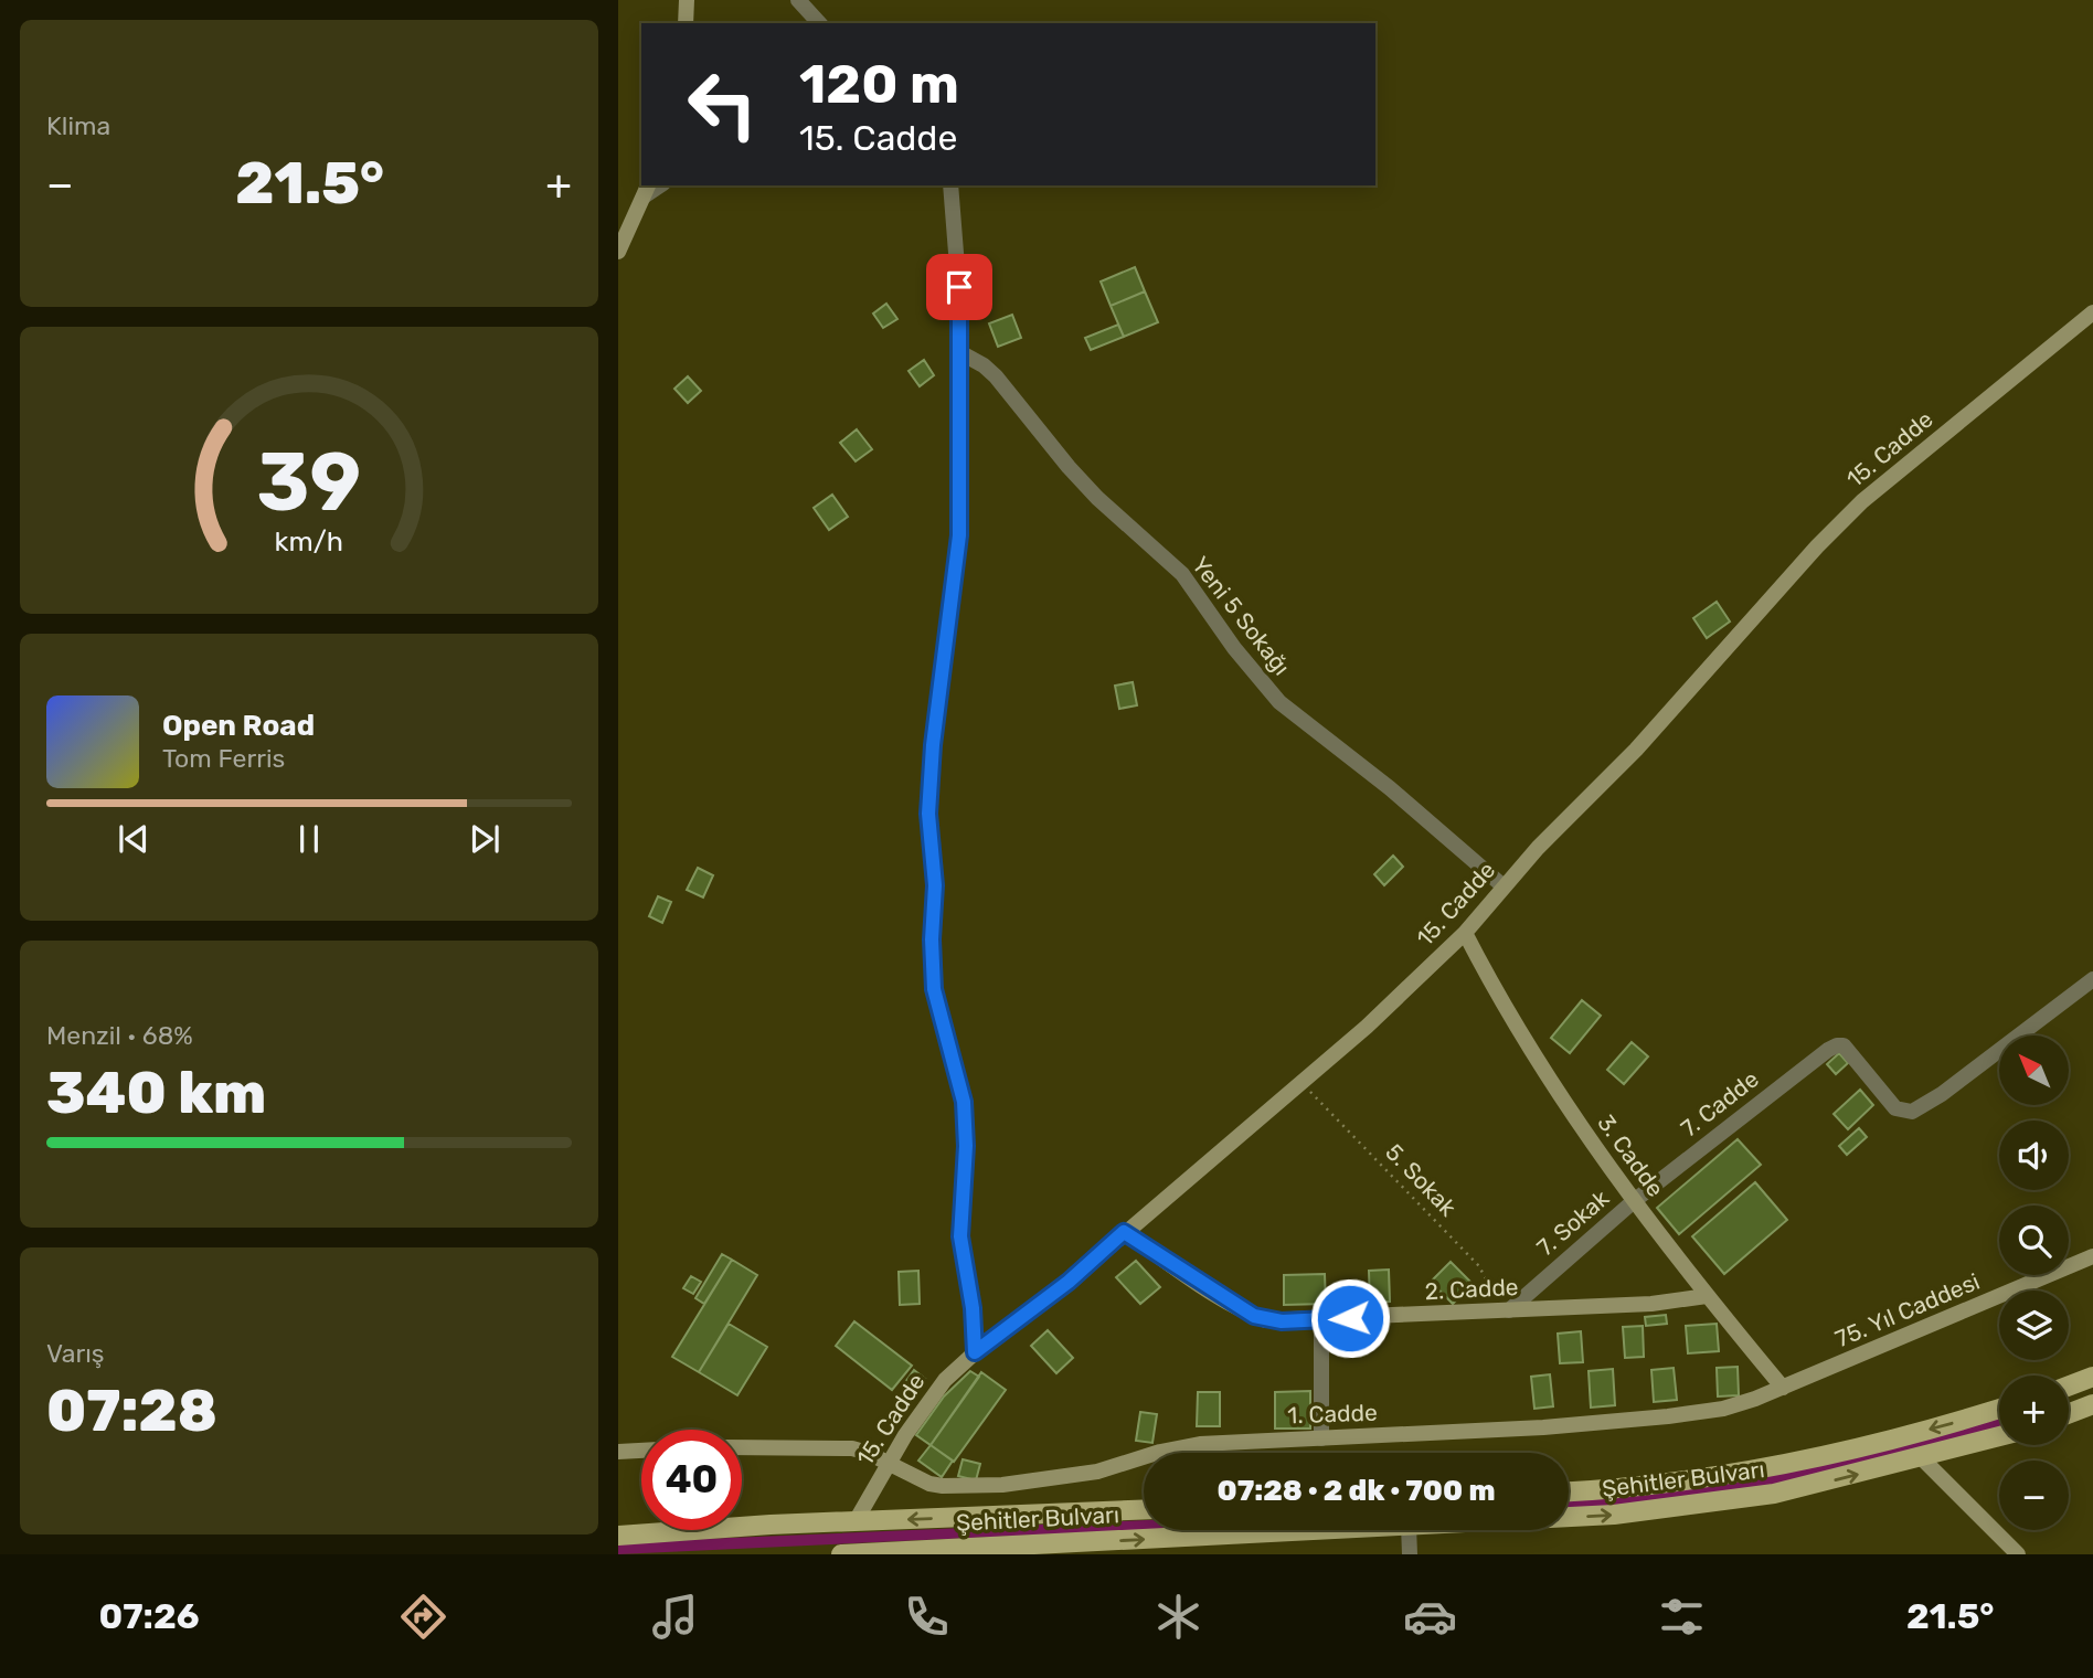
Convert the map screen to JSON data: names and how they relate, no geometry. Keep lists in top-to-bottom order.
{
  "streets": {
    "main road": ["Şehitler Bulvarı"],
    "street": [
      "15. Cadde",
      "Yeni 5 Sokağı",
      "7. Cadde",
      "3. Cadde",
      "7. Sokak",
      "2. Cadde",
      "75. Yıl Caddesi",
      "1. Cadde"
    ],
    "path": ["5. Sokak"]
  },
  "crossings": [
    ["15. Cadde", "Yeni 5 Sokağı"],
    ["15. Cadde", "3. Cadde"],
    ["15. Cadde", "5. Sokak"],
    ["15. Cadde", "2. Cadde"],
    ["15. Cadde", "1. Cadde"],
    ["15. Cadde", "Şehitler Bulvarı"],
    ["7. Cadde", "3. Cadde"],
    ["7. Cadde", "7. Sokak"],
    ["3. Cadde", "7. Sokak"],
    ["3. Cadde", "2. Cadde"],
    ["3. Cadde", "75. Yıl Caddesi"],
    ["3. Cadde", "1. Cadde"],
    ["5. Sokak", "7. Sokak"],
    ["5. Sokak", "2. Cadde"],
    ["7. Sokak", "2. Cadde"],
    ["75. Yıl Caddesi", "1. Cadde"]
  ],
  "north": "top left",
  "page": {
    "tile": [
      "Klima",
      ["Menzil · 68%", "340 km"],
      ["Varış", "07:28"]
    ],
    "turn": ["120 m", "15. Cadde"],
    "heat": ["−", "21.5°", "+"],
    "song": ["Open Road", "Tom Ferris"],
    "map_buttons": ["+", "−"],
    "limit": "40",
    "trip": "07:28 · 2 dk · 700 m",
    "tabs": ["07:26", "21.5°"],
    "gauge": ["39", "km/h"]
  }
}
